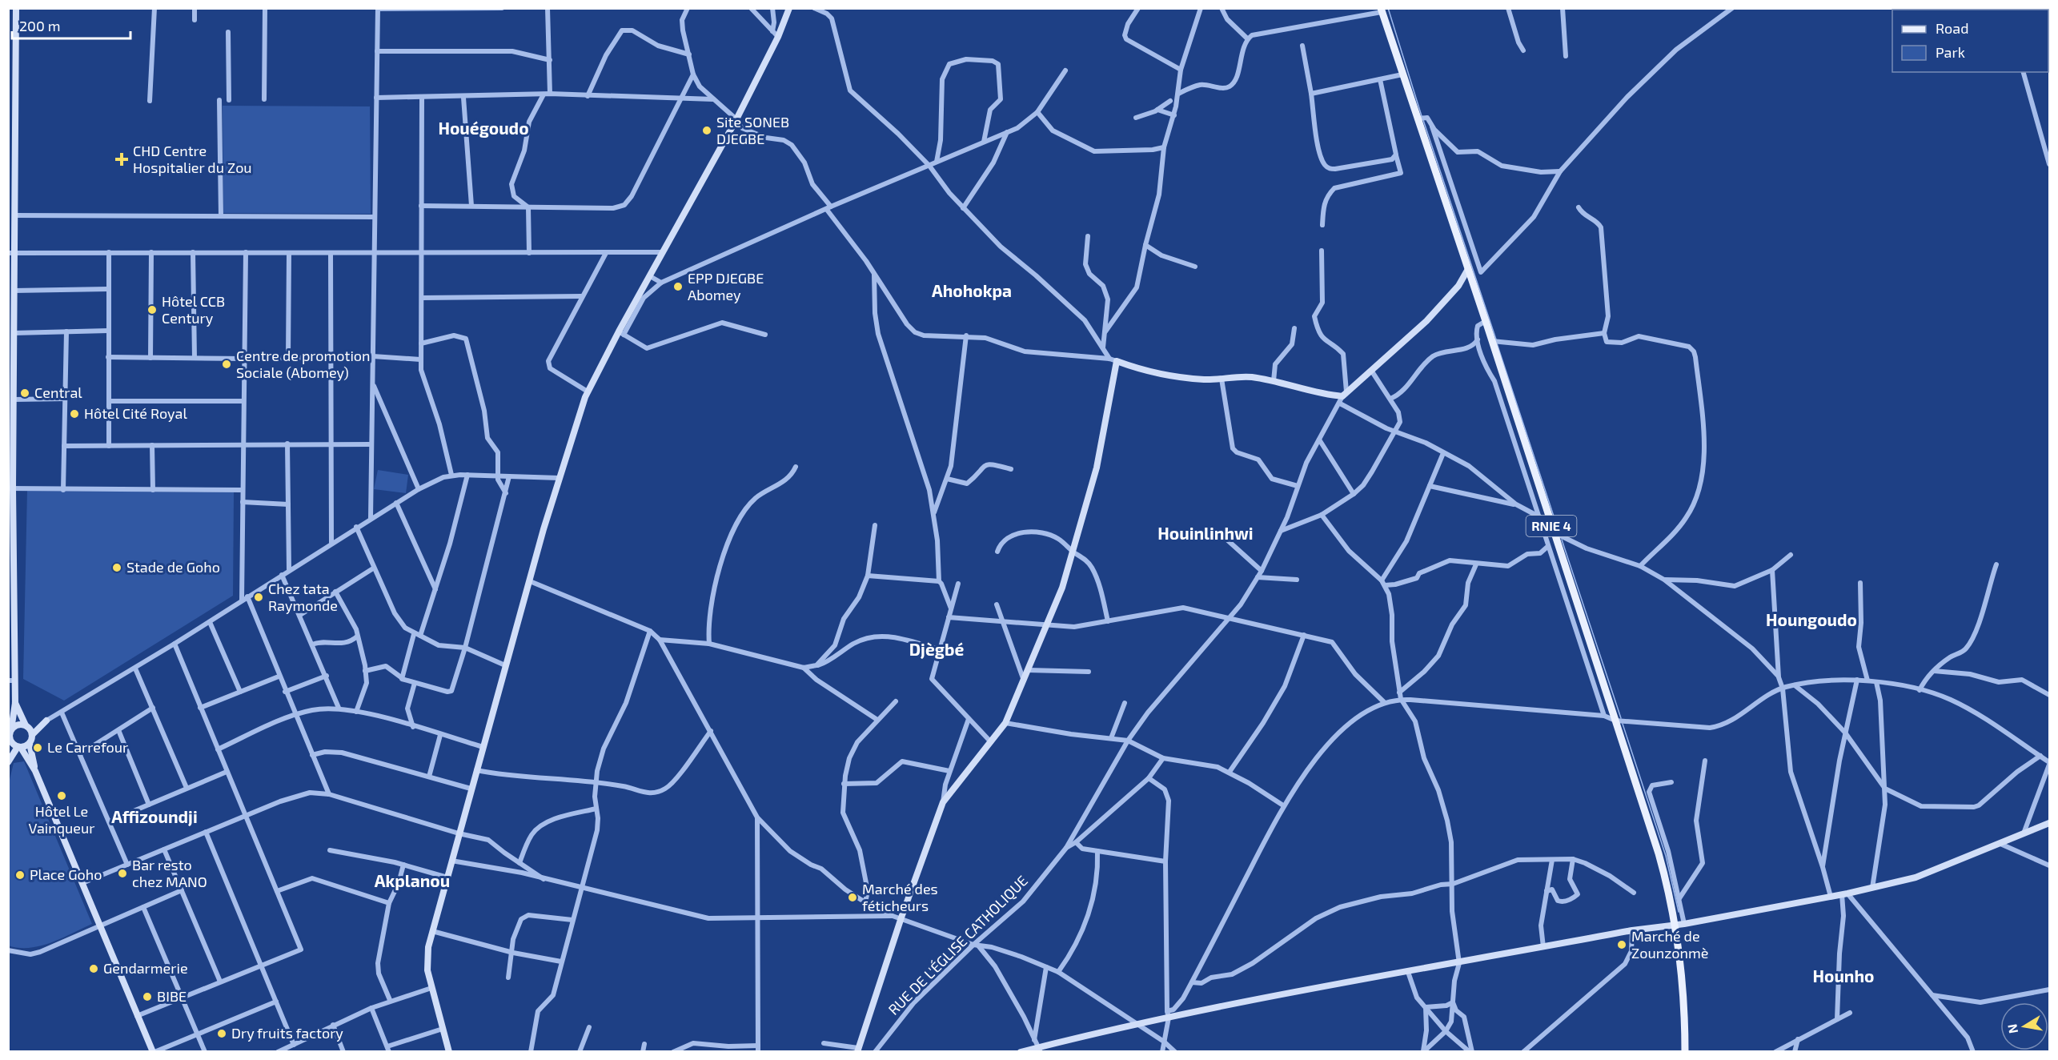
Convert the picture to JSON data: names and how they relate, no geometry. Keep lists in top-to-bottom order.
{
  "streets": {
    "main road": ["RNIE 4"],
    "street": ["RUE DE L'ÉGLISE CATHOLIQUE"]
  },
  "districts": [
    "Houégoudo",
    "Ahohokpa",
    "Houinlinhwi",
    "Houngoudo",
    "Djègbé",
    "Affizoundji",
    "Akplanou",
    "Hounho"
  ],
  "places": {
    "other": [
      "Site SONEB DJEGBE",
      "EPP DJEGBE Abomey",
      "Hôtel CCB Century",
      "Centre de promotion Sociale (Abomey)",
      "Central",
      "Hôtel Cité Royal",
      "Stade de Goho",
      "Chez tata Raymonde",
      "Le Carrefour",
      "Hôtel Le Vainqueur",
      "Bar resto chez MANO",
      "Place Goho",
      "Marché des féticheurs",
      "Marché de Zounzonmè",
      "Gendarmerie",
      "BIBE",
      "Dry fruits factory"
    ],
    "health": ["CHD Centre Hospitalier du Zou"]
  },
  "legend": ["Road", "Park"],
  "scale_bar": "200 m",
  "north": "left"
}
